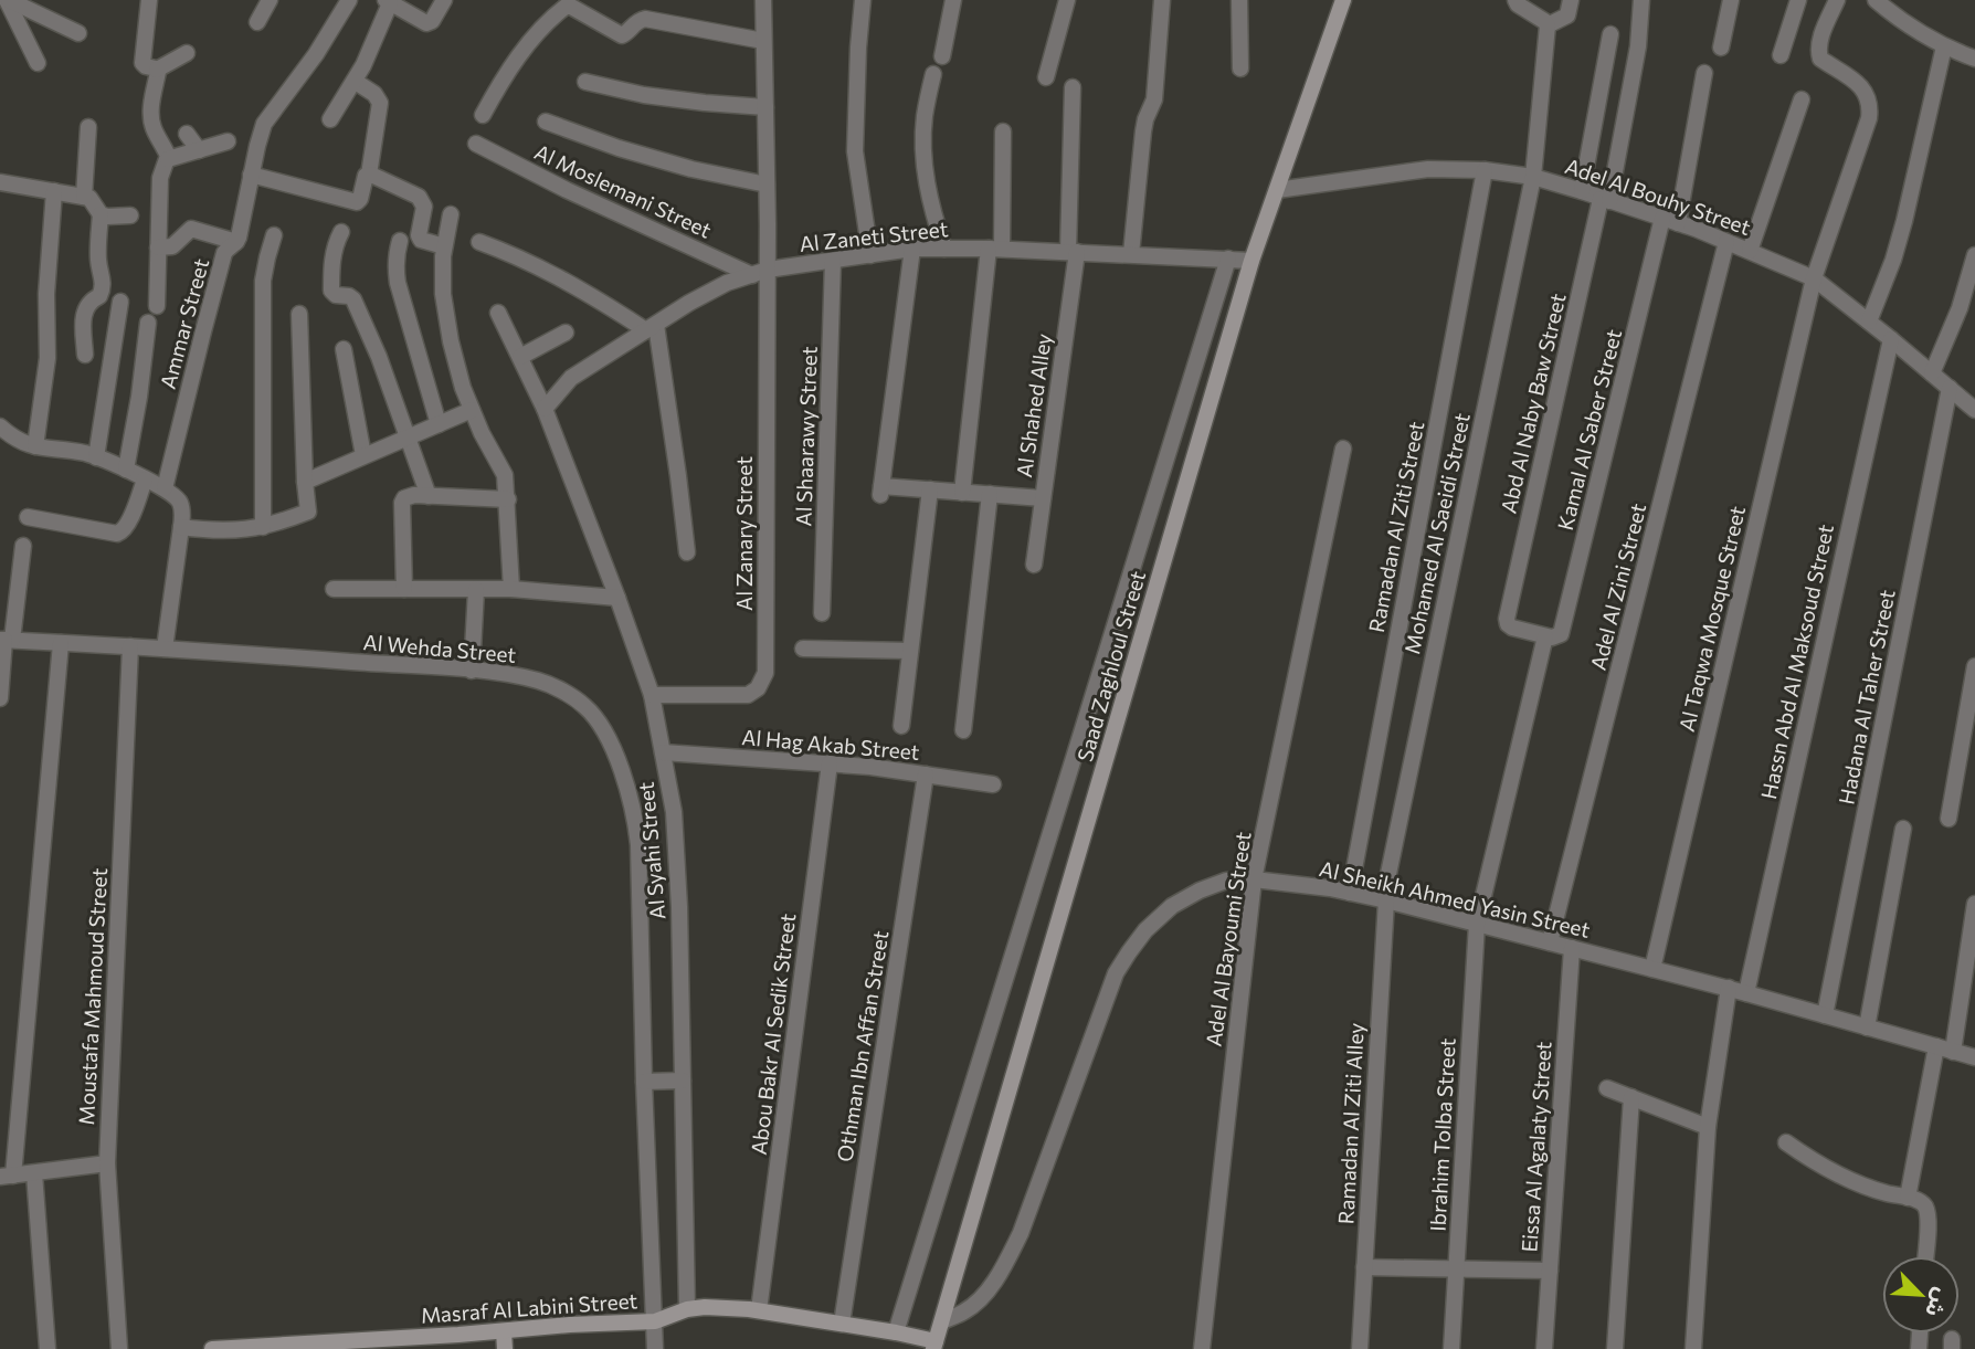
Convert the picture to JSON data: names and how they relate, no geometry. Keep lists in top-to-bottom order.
{
  "streets": {
    "street": [
      "Al Moslemani Street",
      "Adel Al Bouhy Street",
      "Al Zaneti Street",
      "Ammar Street",
      "Abd Al Naby Baw Street",
      "Al Shahed Alley",
      "Kamal Al Saber Street",
      "Al Shaarawy Street",
      "Ramadan Al Ziti Street",
      "Al Zanary Street",
      "Mohamed Al Saeidi Street",
      "Adel Al Zini Street",
      "Al Taqwa Mosque Street",
      "Al Wehda Street",
      "Hassn Abd Al Maksoud Street",
      "Saad Zaghloul Street",
      "Hadana Al Taher Street",
      "Al Hag Akab Street",
      "Al Syahi Street",
      "Al Sheikh Ahmed Yasin Street",
      "Adel Al Bayoumi Street",
      "Moustafa Mahmoud Street",
      "Abou Bakr Al Sedik Street",
      "Othman Ibn Affan Street",
      "Ramadan Al Ziti Alley",
      "Ibrahim Tolba Street",
      "Eissa Al Agalaty Street",
      "Masraf Al Labini Street"
    ]
  },
  "crossings": [
    ["Al Moslemani Street", "Al Zaneti Street"],
    ["Al Moslemani Street", "Al Zanary Street"],
    ["Adel Al Bouhy Street", "Abd Al Naby Baw Street"],
    ["Adel Al Bouhy Street", "Kamal Al Saber Street"],
    ["Adel Al Bouhy Street", "Ramadan Al Ziti Street"],
    ["Adel Al Bouhy Street", "Mohamed Al Saeidi Street"],
    ["Adel Al Bouhy Street", "Adel Al Zini Street"],
    ["Adel Al Bouhy Street", "Al Taqwa Mosque Street"],
    ["Adel Al Bouhy Street", "Hassn Abd Al Maksoud Street"],
    ["Adel Al Bouhy Street", "Saad Zaghloul Street"],
    ["Adel Al Bouhy Street", "Hadana Al Taher Street"],
    ["Al Zaneti Street", "Al Shahed Alley"],
    ["Al Zaneti Street", "Al Shaarawy Street"],
    ["Al Zaneti Street", "Al Zanary Street"],
    ["Al Zaneti Street", "Saad Zaghloul Street"],
    ["Al Zaneti Street", "Al Syahi Street"],
    ["Abd Al Naby Baw Street", "Kamal Al Saber Street"],
    ["Kamal Al Saber Street", "Al Sheikh Ahmed Yasin Street"],
    ["Kamal Al Saber Street", "Ibrahim Tolba Street"],
    ["Ramadan Al Ziti Street", "Al Sheikh Ahmed Yasin Street"],
    ["Al Zanary Street", "Al Syahi Street"],
    ["Mohamed Al Saeidi Street", "Al Sheikh Ahmed Yasin Street"],
    ["Mohamed Al Saeidi Street", "Ramadan Al Ziti Alley"],
    ["Adel Al Zini Street", "Al Sheikh Ahmed Yasin Street"],
    ["Al Taqwa Mosque Street", "Al Sheikh Ahmed Yasin Street"],
    ["Al Wehda Street", "Moustafa Mahmoud Street"],
    ["Al Wehda Street", "Masraf Al Labini Street"],
    ["Hassn Abd Al Maksoud Street", "Al Sheikh Ahmed Yasin Street"],
    ["Saad Zaghloul Street", "Al Sheikh Ahmed Yasin Street"],
    ["Saad Zaghloul Street", "Masraf Al Labini Street"],
    ["Hadana Al Taher Street", "Al Sheikh Ahmed Yasin Street"],
    ["Al Hag Akab Street", "Al Syahi Street"],
    ["Al Hag Akab Street", "Abou Bakr Al Sedik Street"],
    ["Al Hag Akab Street", "Othman Ibn Affan Street"],
    ["Al Syahi Street", "Masraf Al Labini Street"],
    ["Al Sheikh Ahmed Yasin Street", "Adel Al Bayoumi Street"],
    ["Al Sheikh Ahmed Yasin Street", "Ramadan Al Ziti Alley"],
    ["Al Sheikh Ahmed Yasin Street", "Ibrahim Tolba Street"],
    ["Al Sheikh Ahmed Yasin Street", "Eissa Al Agalaty Street"],
    ["Abou Bakr Al Sedik Street", "Masraf Al Labini Street"],
    ["Othman Ibn Affan Street", "Masraf Al Labini Street"]
  ],
  "north": "bottom right"
}
